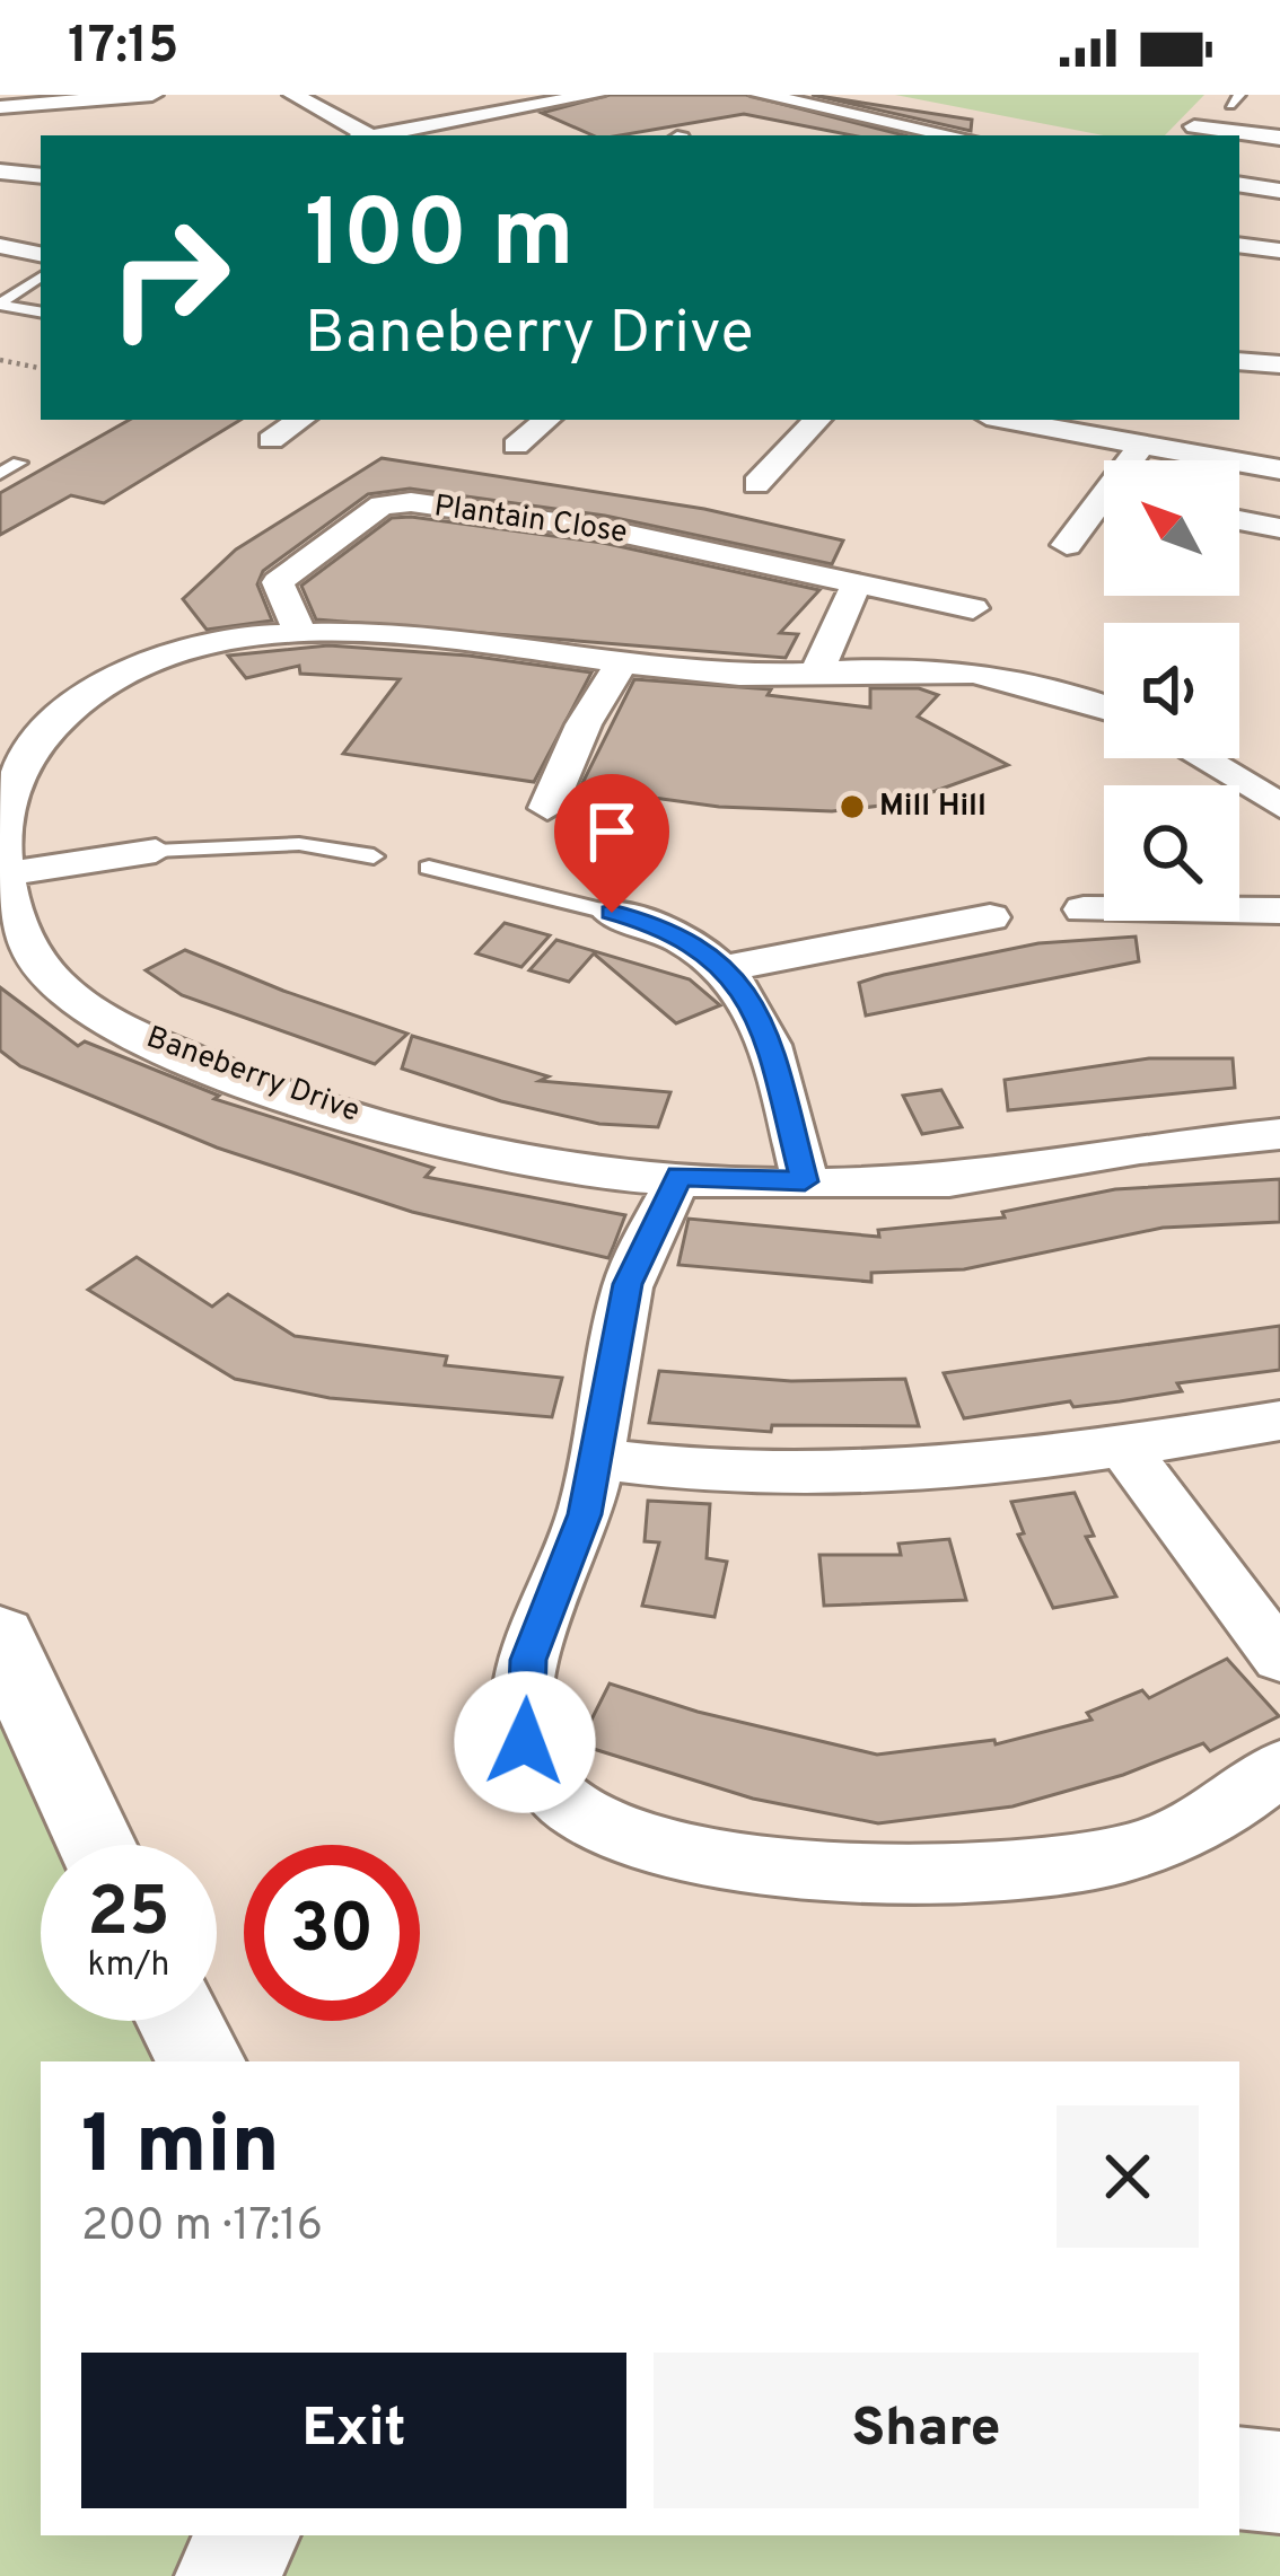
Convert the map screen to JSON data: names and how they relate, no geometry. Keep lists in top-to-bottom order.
{
  "streets": {
    "street": ["Plantain Close", "Baneberry Drive"]
  },
  "crossings": [
    ["Plantain Close", "Baneberry Drive"]
  ],
  "places": ["Mill Hill"],
  "north": "top left",
  "page": {
    "status": "17:15",
    "turn": ["100 m", "Baneberry Drive"],
    "speed": "25 km/h",
    "limit": "30",
    "heading": ["1 min", "200 m · 17:16"],
    "buttons": ["Exit", "Share"]
  }
}
